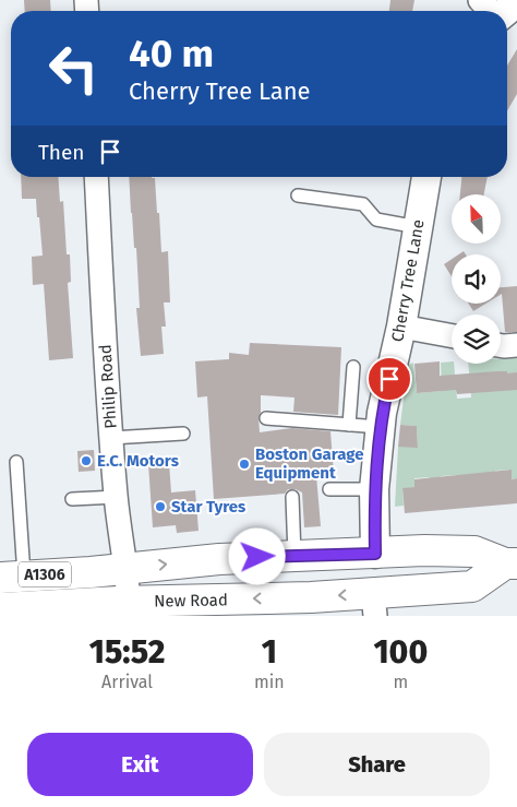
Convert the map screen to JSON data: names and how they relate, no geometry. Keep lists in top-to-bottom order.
{
  "streets": {
    "main road": ["A1306", "New Road"],
    "street": ["Cherry Tree Lane", "Philip Road"]
  },
  "crossings": [
    ["Cherry Tree Lane", "New Road"],
    ["Philip Road", "New Road"]
  ],
  "places": ["E.C. Motors", "Boston Garage Equipment", "Star Tyres"],
  "north": "top left",
  "page": {
    "turn": ["40 m", "Cherry Tree Lane"],
    "then": "Then",
    "eta": [
      "15:52",
      "Arrival",
      "1",
      "min",
      "100",
      "m"
    ],
    "buttons": ["Exit", "Share"]
  }
}
